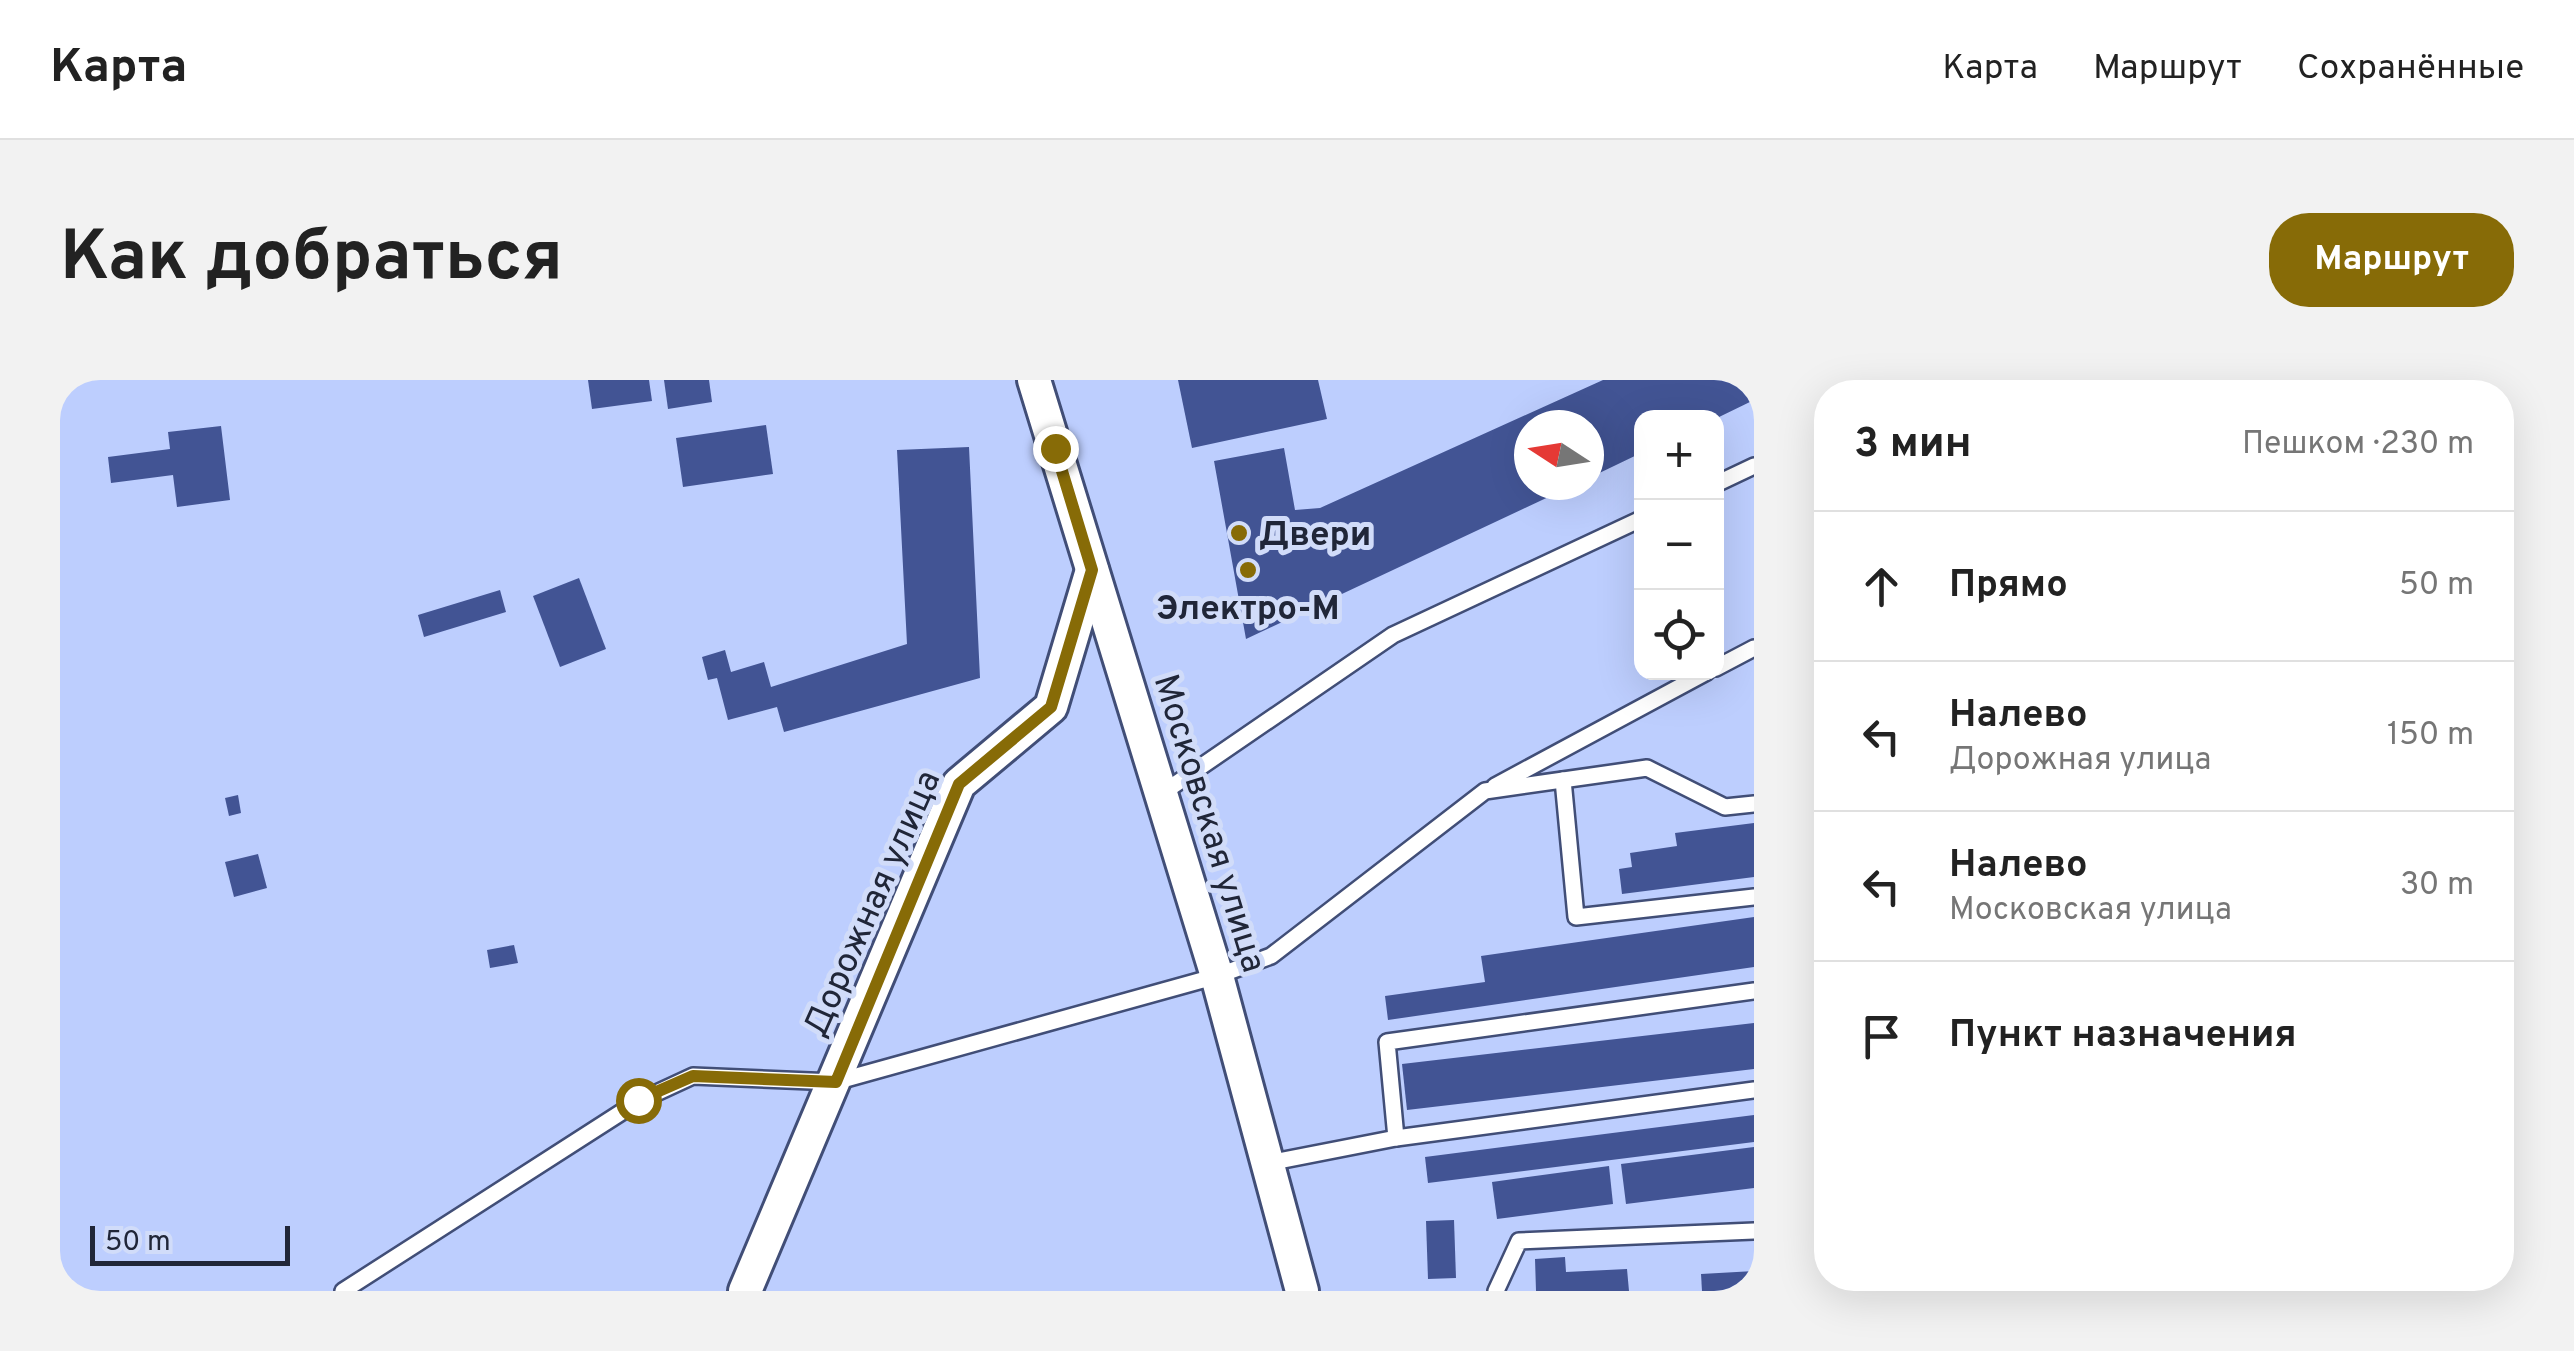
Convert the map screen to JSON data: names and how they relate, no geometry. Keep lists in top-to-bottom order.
{
  "streets": {
    "street": ["Московская улица", "Дорожная улица"]
  },
  "crossings": [
    ["Московская улица", "Дорожная улица"]
  ],
  "places": ["Двери", "Электро-М"],
  "scale_bar": "50 m",
  "north": "left",
  "page": {
    "header": "Карта",
    "nav": ["Карта", "Маршрут", "Сохранённые"],
    "buttons": "Маршрут",
    "title": "Как добраться",
    "heading": ["3 мин", "Пешком · 230 m"],
    "map_buttons": ["+", "−"],
    "list": [
      ["Прямо", "50 m"],
      ["Налево", "Дорожная улица", "150 m"],
      ["Налево", "Московская улица", "30 m"],
      "Пункт назначения"
    ],
    "scale": "50 m"
  }
}
